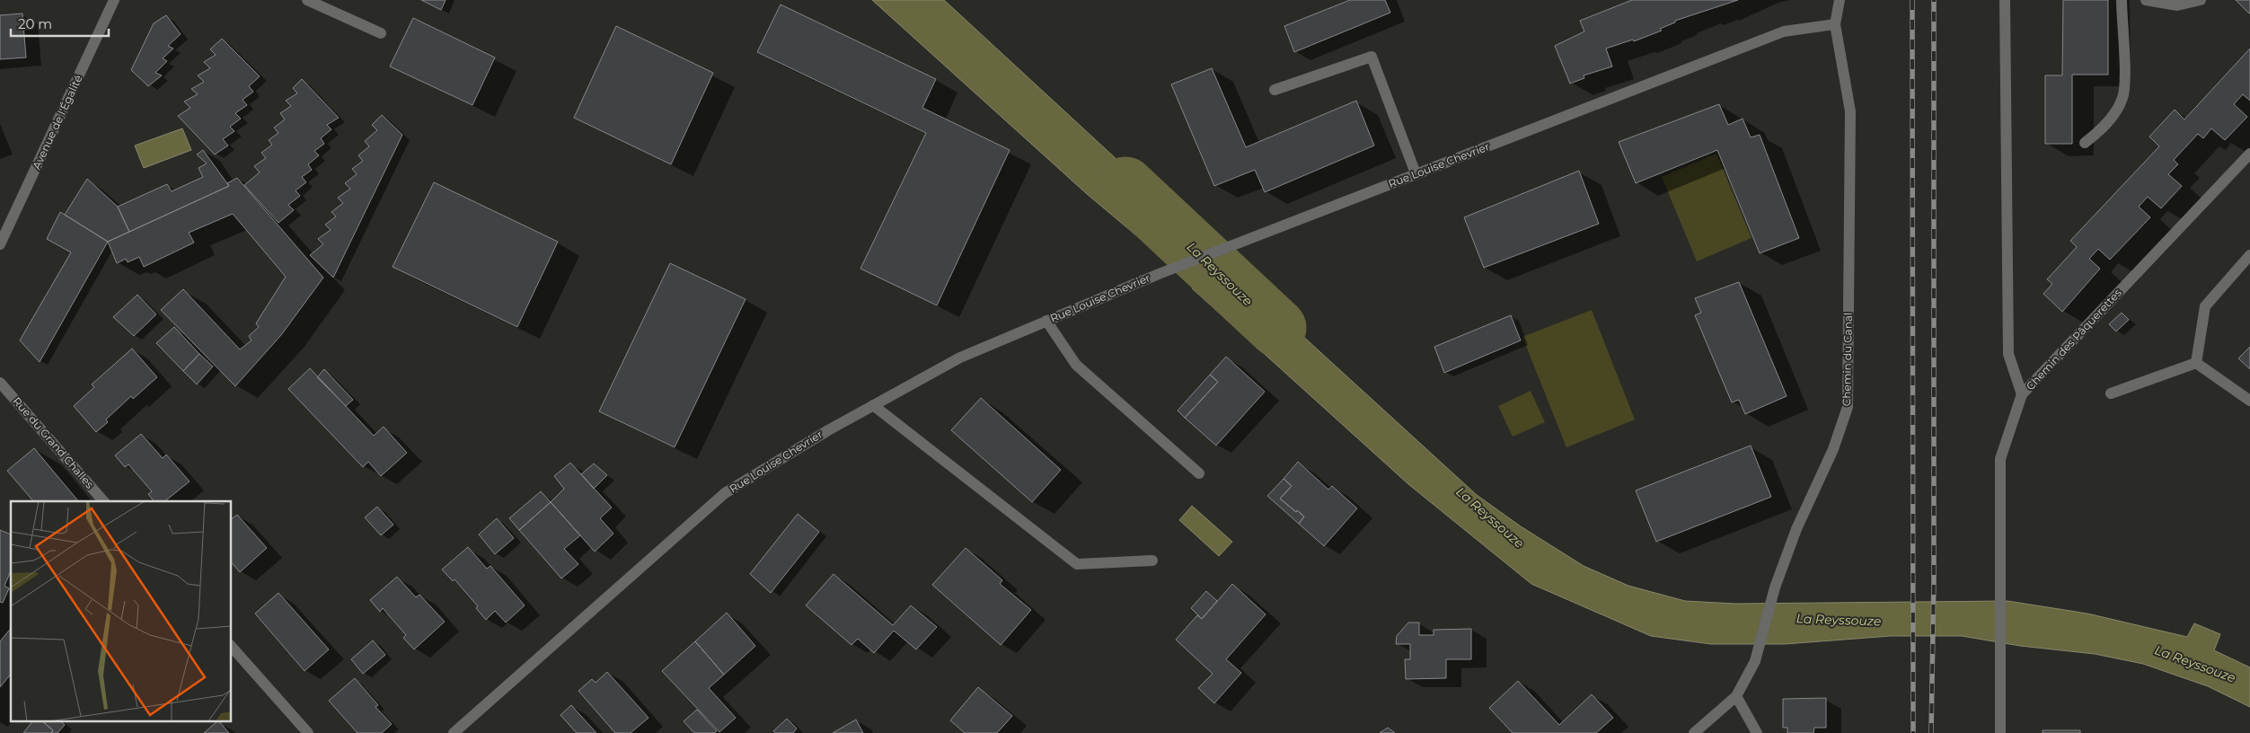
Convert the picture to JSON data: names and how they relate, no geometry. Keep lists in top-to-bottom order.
{
  "streets": {
    "street": [
      "Avenue de l'Égalité",
      "Rue Louise Chevrier",
      "Chemin des Pâquerettes",
      "Chemin du Canal",
      "Rue du Grand Challes"
    ]
  },
  "crossings": [
    ["Rue Louise Chevrier", "Chemin du Canal"]
  ],
  "water": ["La Reyssouze"],
  "scale_bar": "20 m"
}
